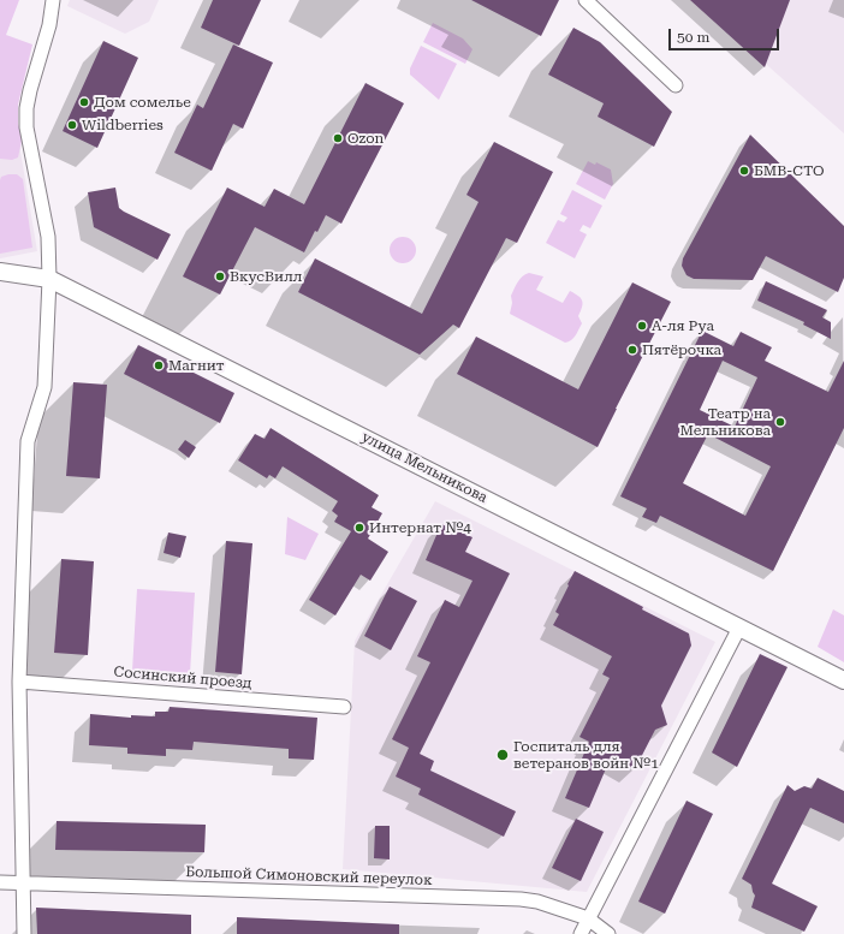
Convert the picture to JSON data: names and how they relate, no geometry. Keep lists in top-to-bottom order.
{
  "streets": {
    "street": ["улица Мельникова", "Сосинский проезд", "Большой Симоновский переулок"]
  },
  "places": [
    "Дом сомелье",
    "Wildberries",
    "Ozon",
    "БМВ-СТО",
    "ВкусВилл",
    "А-ля Руа",
    "Пятёрочка",
    "Магнит",
    "Театр на Мельникова",
    "Интернат №4",
    "Госпиталь для ветеранов войн №1"
  ],
  "scale_bar": "50 m"
}
